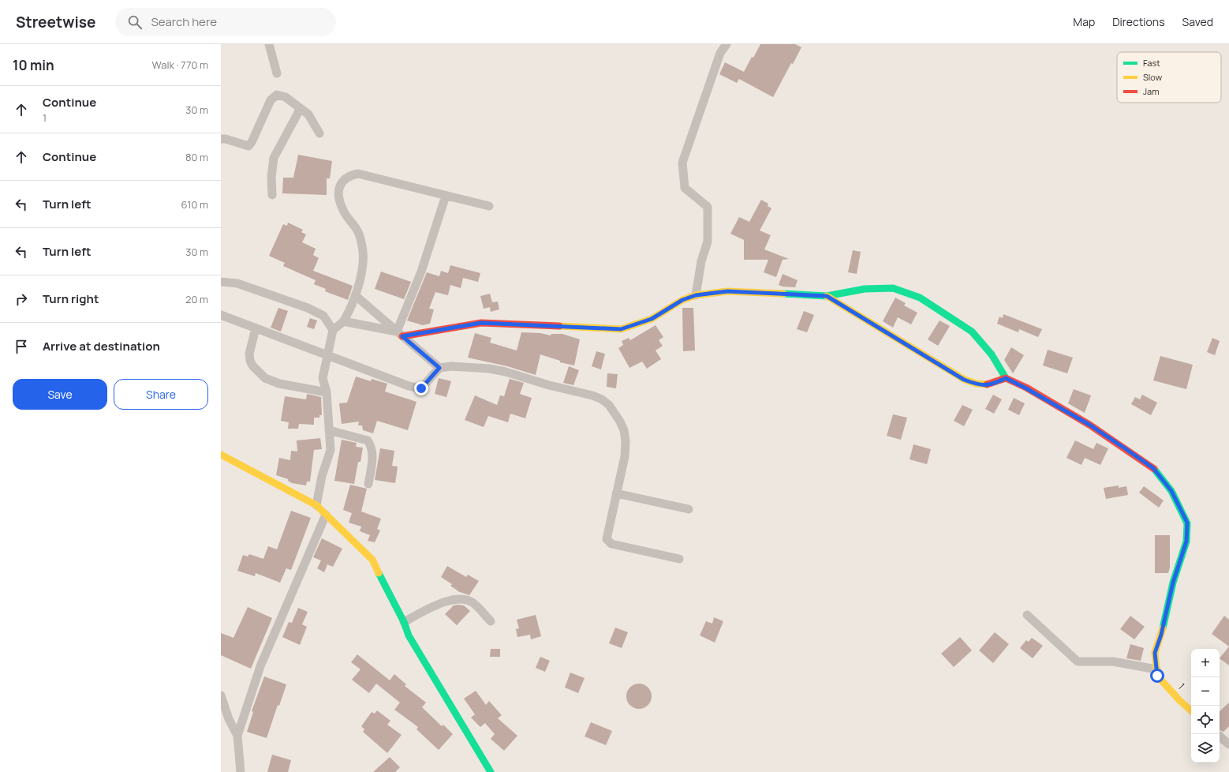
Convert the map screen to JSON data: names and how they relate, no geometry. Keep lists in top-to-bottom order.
{
  "streets": {
    "street": ["1"]
  },
  "legend": ["Fast", "Slow", "Jam"],
  "page": {
    "header": "Streetwise",
    "search": "Search here",
    "nav": ["Map", "Directions", "Saved"],
    "heading": ["10 min", "Walk · 770 m"],
    "list": [
      ["Continue", "1", "30 m"],
      ["Continue", "80 m"],
      ["Turn left", "610 m"],
      ["Turn left", "30 m"],
      ["Turn right", "20 m"],
      "Arrive at destination"
    ],
    "buttons": ["Save", "Share"],
    "map_buttons": ["+", "−"]
  }
}
